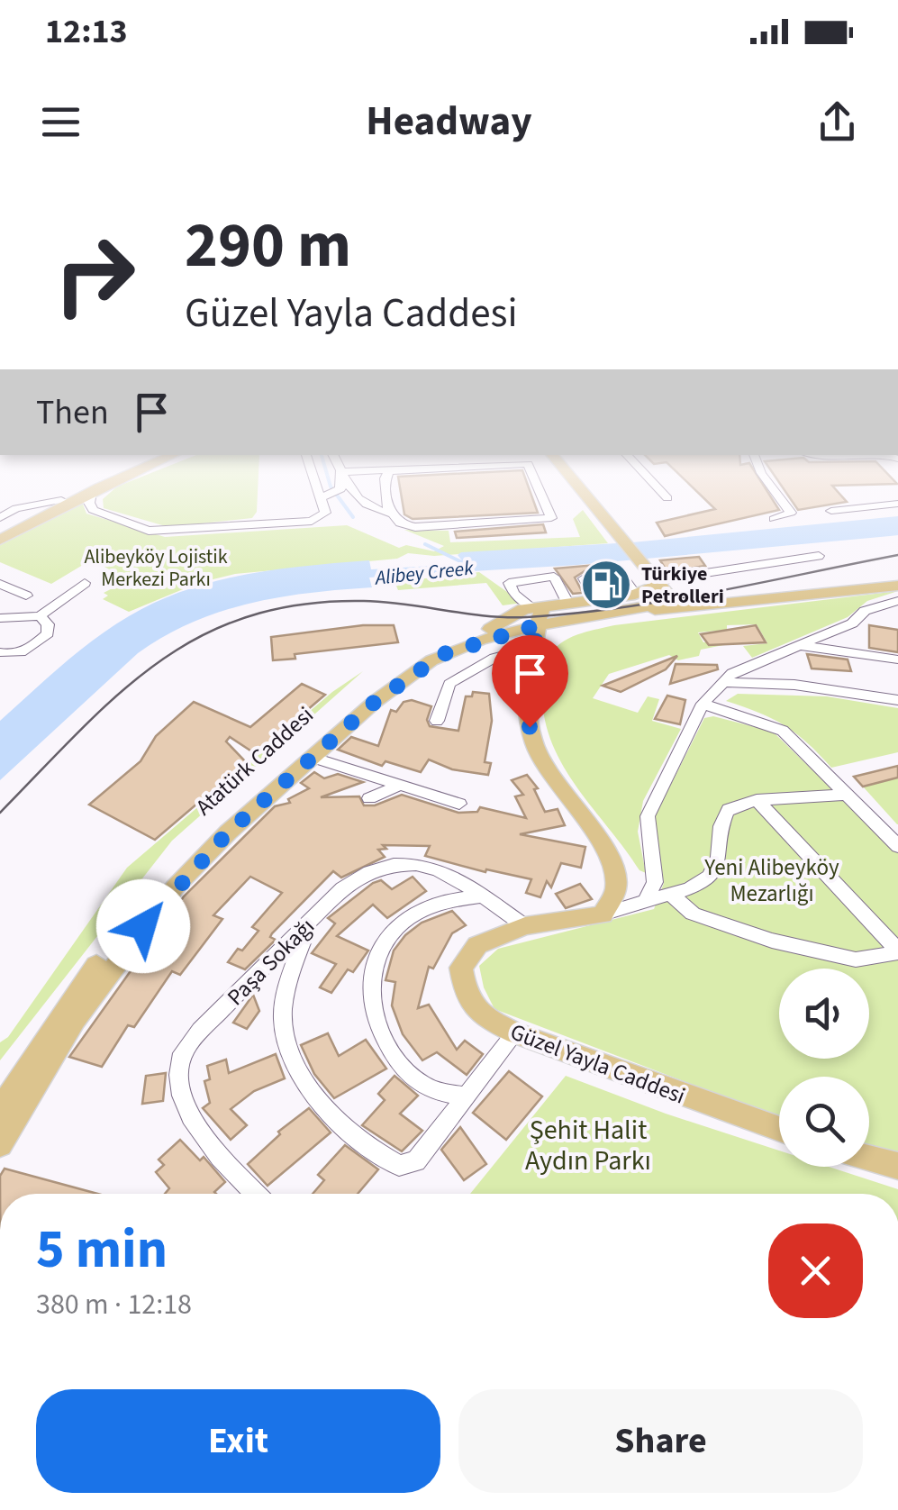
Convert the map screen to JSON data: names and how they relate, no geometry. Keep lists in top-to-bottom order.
{
  "streets": {
    "main road": ["Atatürk Caddesi", "Güzel Yayla Caddesi"],
    "street": ["Paşa Sokağı"]
  },
  "crossings": [
    ["Paşa Sokağı", "Güzel Yayla Caddesi"]
  ],
  "water": ["Alibey Creek"],
  "parks": ["Alibeyköy Lojistik Merkezi Parkı", "Yeni Alibeyköy Mezarlığı", "Şehit Halit Aydın Parkı"],
  "places": {
    "fuel station": ["Türkiye Petrolleri"]
  },
  "page": {
    "status": "12:13",
    "header": "Headway",
    "turn": ["290 m", "Güzel Yayla Caddesi"],
    "then": "Then",
    "heading": ["5 min", "380 m · 12:18"],
    "buttons": ["Exit", "Share"]
  }
}
